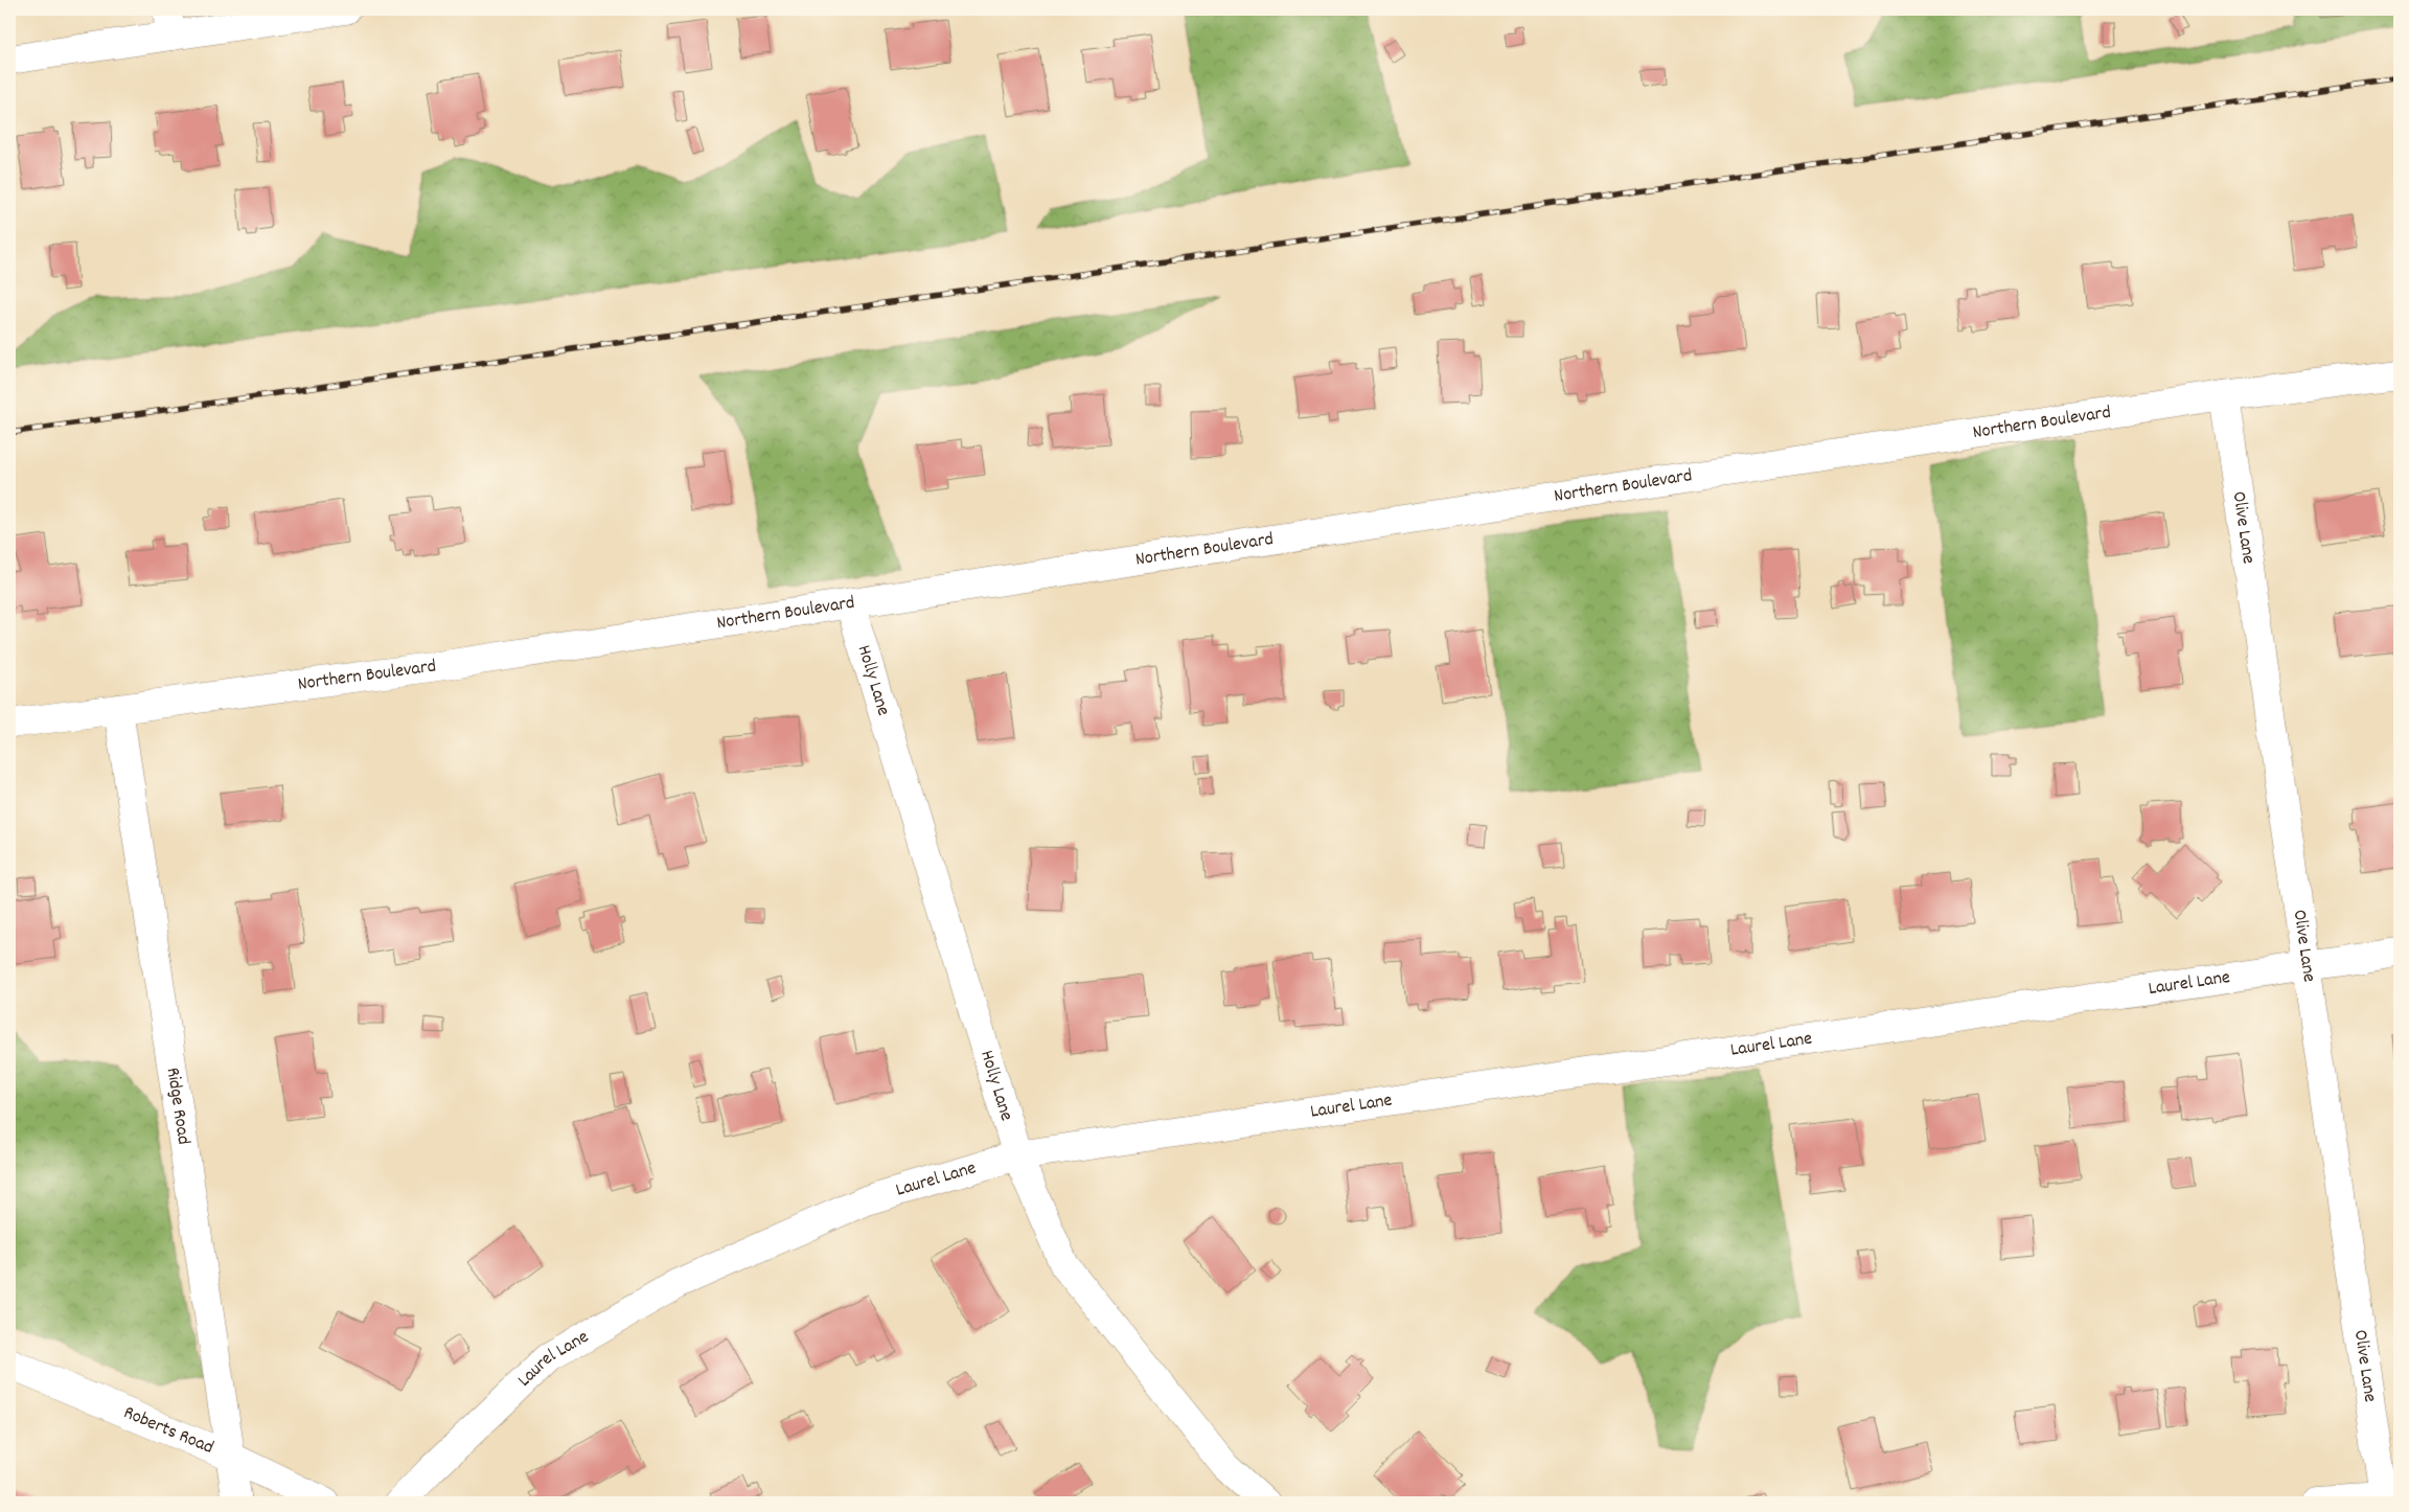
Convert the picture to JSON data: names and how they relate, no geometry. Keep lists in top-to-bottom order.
{
  "streets": {
    "street": [
      "Northern Boulevard",
      "Olive Lane",
      "Holly Lane",
      "Laurel Lane",
      "Ridge Road",
      "Roberts Road"
    ]
  },
  "crossings": [
    ["Northern Boulevard", "Olive Lane"],
    ["Northern Boulevard", "Holly Lane"],
    ["Northern Boulevard", "Ridge Road"],
    ["Olive Lane", "Laurel Lane"],
    ["Holly Lane", "Laurel Lane"],
    ["Ridge Road", "Roberts Road"]
  ]
}
